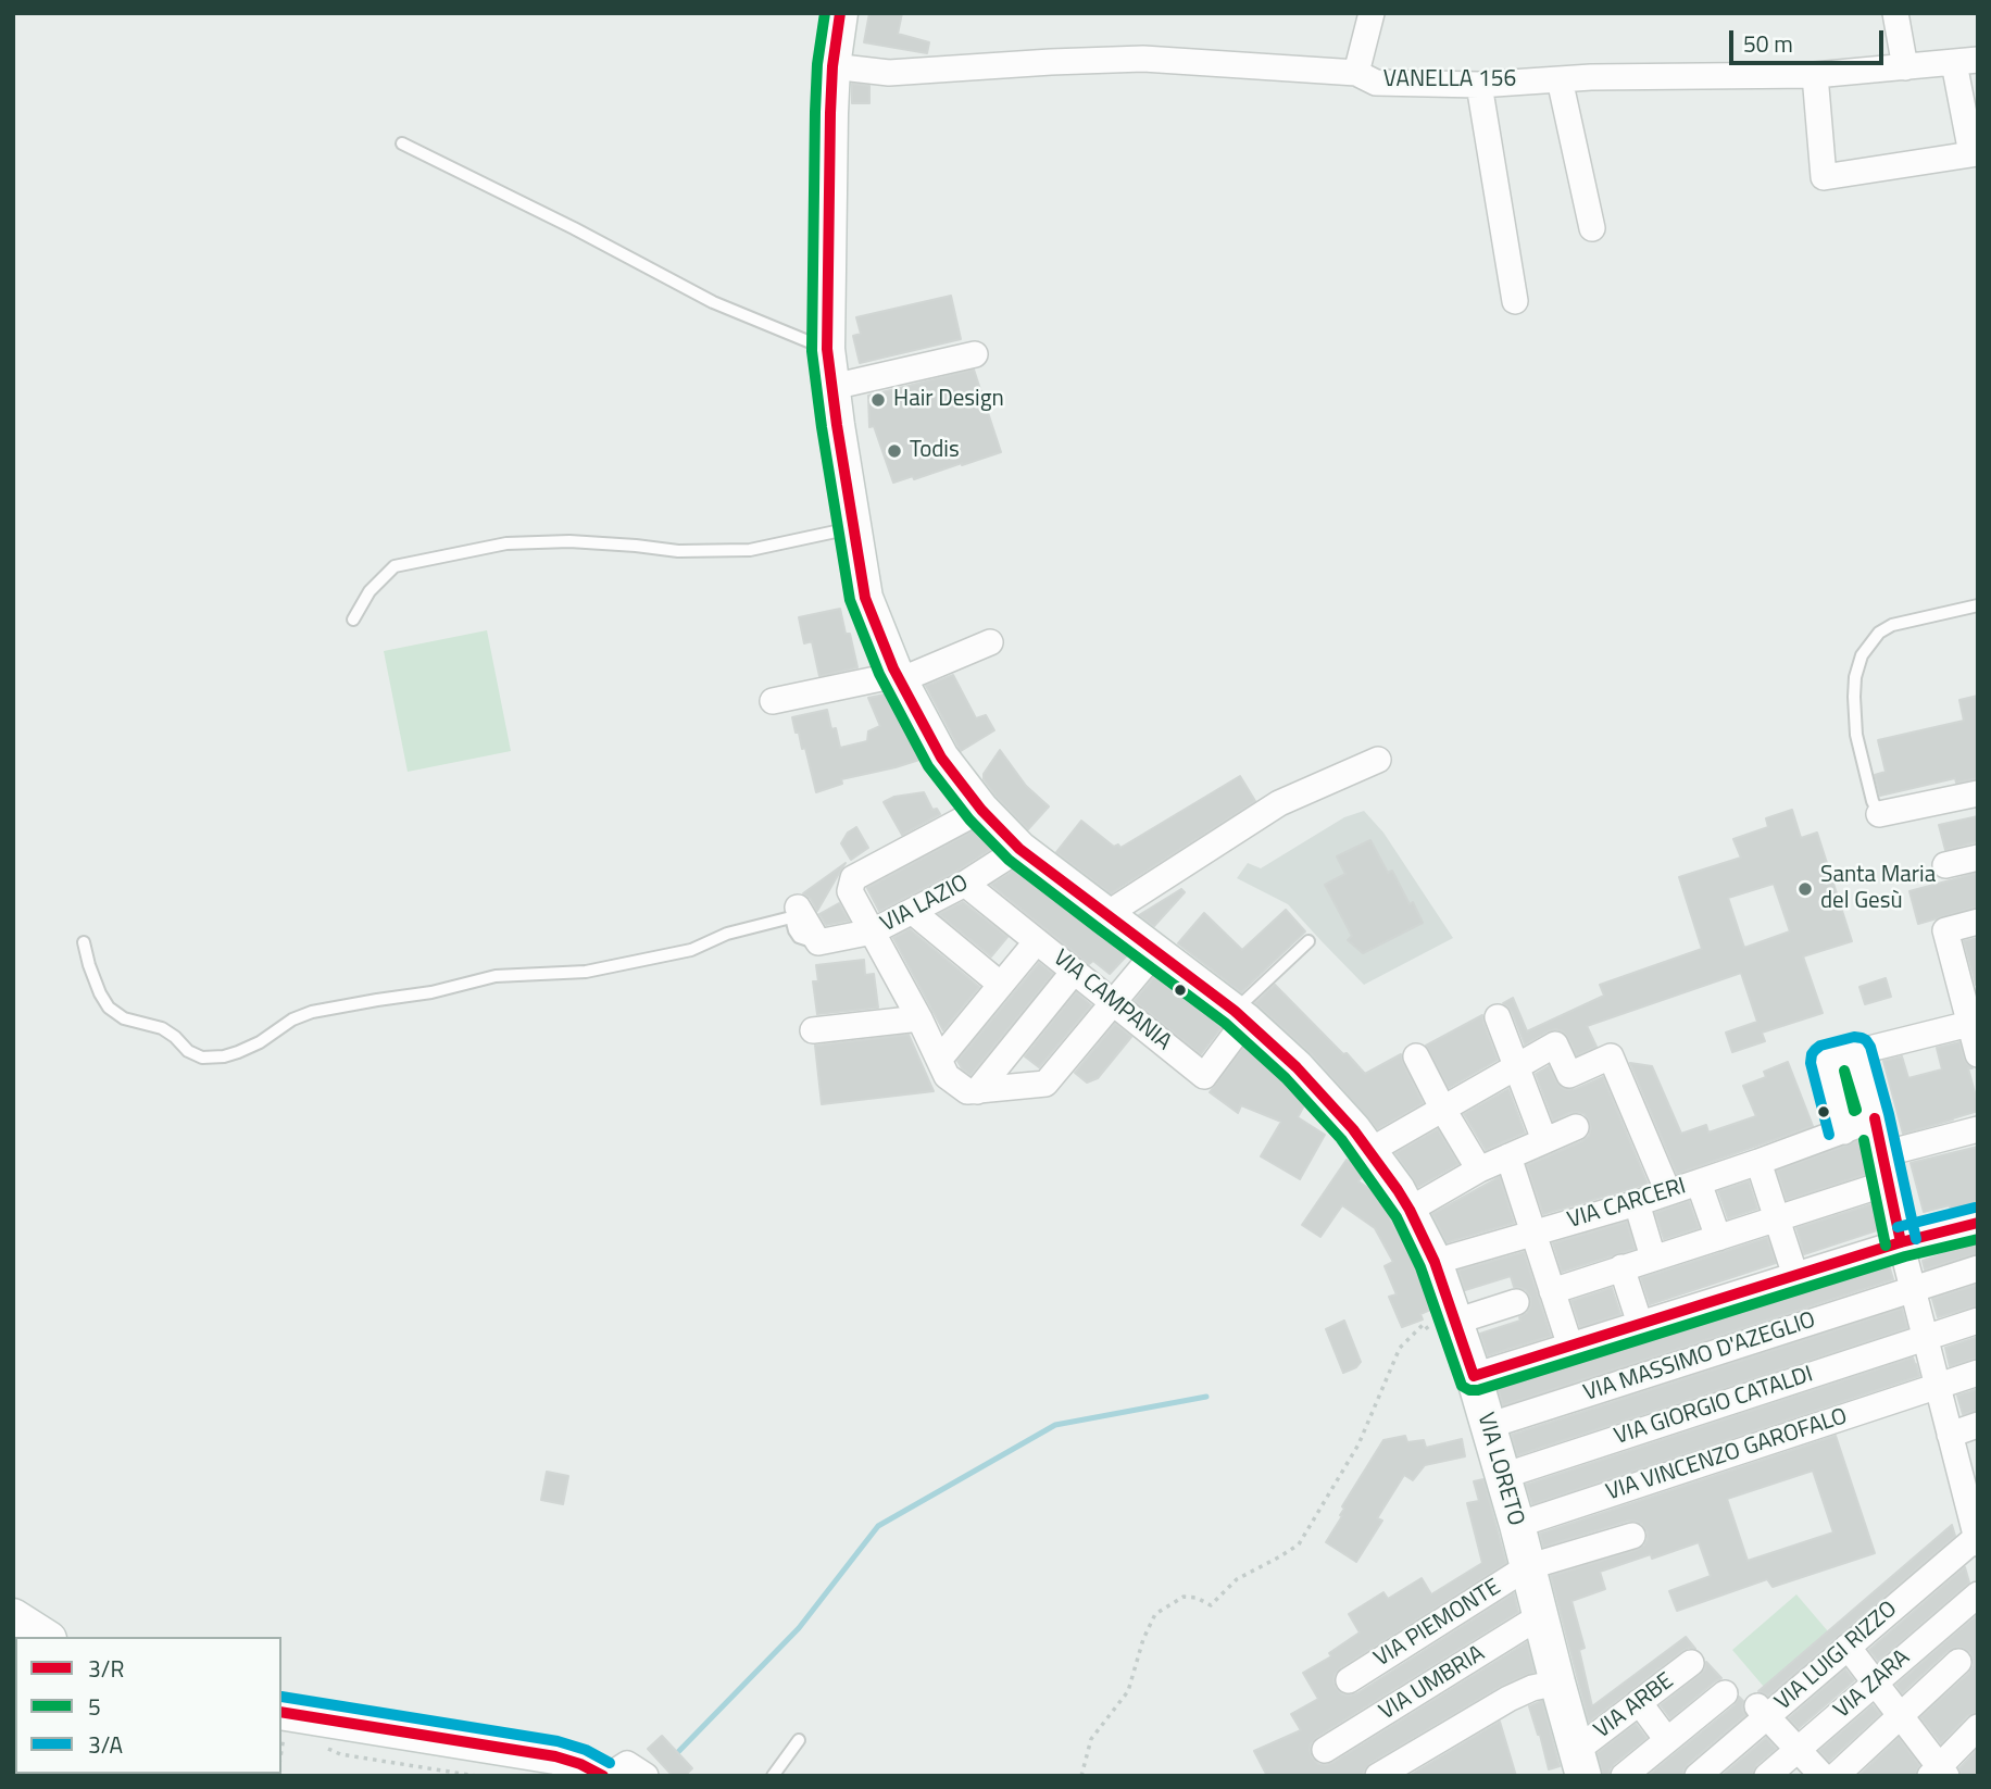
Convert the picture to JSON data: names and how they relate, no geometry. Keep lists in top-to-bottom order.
{
  "streets": {
    "street": [
      "VANELLA 156",
      "VIA LAZIO",
      "VIA CAMPANIA",
      "VIA CARCERI",
      "VIA MASSIMO D'AZEGLIO",
      "VIA GIORGIO CATALDI",
      "VIA VINCENZO GAROFALO",
      "VIA LORETO",
      "VIA PIEMONTE",
      "VIA LUIGI RIZZO",
      "VIA UMBRIA",
      "VIA ZARA",
      "VIA ARBE"
    ]
  },
  "crossings": [
    ["VANELLA 156", "VIA LORETO"],
    ["VIA LAZIO", "VIA CAMPANIA"],
    ["VIA LAZIO", "VIA LORETO"],
    ["VIA CAMPANIA", "VIA LORETO"],
    ["VIA CARCERI", "VIA LORETO"],
    ["VIA MASSIMO D'AZEGLIO", "VIA LORETO"],
    ["VIA GIORGIO CATALDI", "VIA LORETO"],
    ["VIA VINCENZO GAROFALO", "VIA LORETO"],
    ["VIA LORETO", "VIA PIEMONTE"],
    ["VIA LORETO", "VIA UMBRIA"],
    ["VIA LORETO", "VIA ARBE"]
  ],
  "places": ["Hair Design", "Todis", "Santa Maria del Gesù"],
  "lines": ["transit line 3/R", "transit line 5", "transit line 3/A"],
  "legend": ["3/R", "5", "3/A"],
  "scale_bar": "50 m"
}
